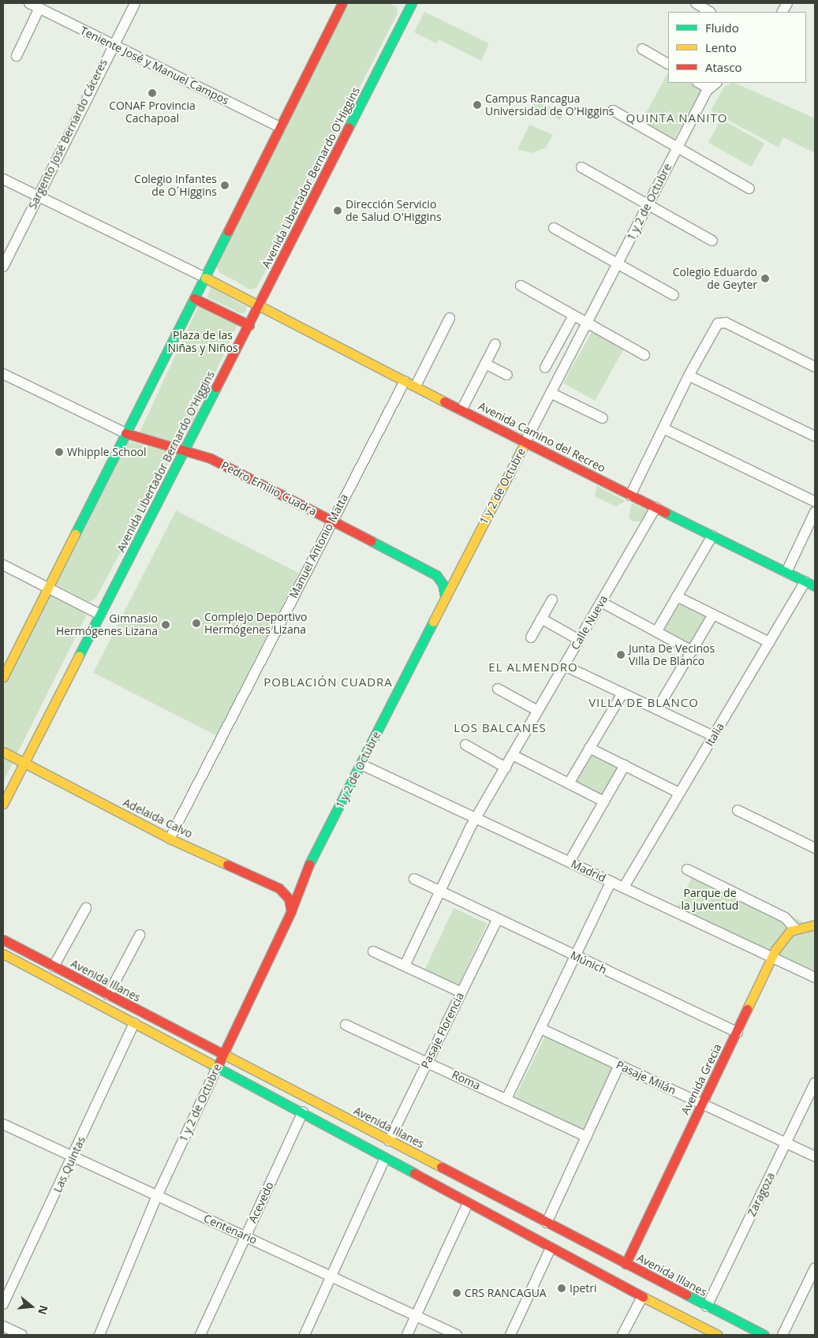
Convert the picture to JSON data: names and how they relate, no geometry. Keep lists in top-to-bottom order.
{
  "streets": {
    "main road": [
      "Avenida Libertador Bernardo O'Higgins",
      "1 y 2 de Octubre",
      "Avenida Camino del Recreo",
      "Pedro Emilio Cuadra",
      "Adelaida Calvo",
      "Avenida Illanes",
      "Avenida Grecia"
    ],
    "street": [
      "Teniente José y Manuel Campos",
      "Sargento José Bernardo Cáceres",
      "Manuel Antonio Matta",
      "Calle Nueva",
      "Italia",
      "Madrid",
      "Múnich",
      "Pasaje Florencia",
      "Pasaje Milán",
      "Roma",
      "Las Quintas",
      "Zaragoza",
      "Acevedo",
      "Centenario"
    ]
  },
  "crossings": [
    ["Teniente José y Manuel Campos", "Sargento José Bernardo Cáceres"],
    ["Avenida Libertador Bernardo O'Higgins", "Avenida Camino del Recreo"],
    ["Avenida Libertador Bernardo O'Higgins", "Pedro Emilio Cuadra"],
    ["Avenida Libertador Bernardo O'Higgins", "Adelaida Calvo"],
    ["1 y 2 de Octubre", "Avenida Camino del Recreo"],
    ["1 y 2 de Octubre", "Adelaida Calvo"],
    ["1 y 2 de Octubre", "Madrid"],
    ["1 y 2 de Octubre", "Avenida Illanes"],
    ["1 y 2 de Octubre", "Centenario"],
    ["Avenida Camino del Recreo", "Manuel Antonio Matta"],
    ["Avenida Camino del Recreo", "Calle Nueva"],
    ["Avenida Camino del Recreo", "Italia"],
    ["Pedro Emilio Cuadra", "Manuel Antonio Matta"],
    ["Manuel Antonio Matta", "Adelaida Calvo"],
    ["Calle Nueva", "Madrid"],
    ["Calle Nueva", "Múnich"],
    ["Italia", "Madrid"],
    ["Madrid", "Avenida Grecia"],
    ["Múnich", "Pasaje Florencia"],
    ["Múnich", "Avenida Grecia"],
    ["Avenida Illanes", "Pasaje Florencia"],
    ["Avenida Illanes", "Avenida Grecia"],
    ["Avenida Illanes", "Zaragoza"],
    ["Pasaje Florencia", "Roma"],
    ["Pasaje Milán", "Avenida Grecia"],
    ["Pasaje Milán", "Zaragoza"],
    ["Las Quintas", "Centenario"],
    ["Acevedo", "Centenario"]
  ],
  "districts": [
    "QUINTA NANITO",
    "EL ALMENDRO",
    "POBLACIÓN CUADRA",
    "VILLA DE BLANCO",
    "LOS BALCANES"
  ],
  "parks": ["Plaza de las Niñas y Niños", "Parque de la Juventud"],
  "places": [
    "CONAF Provincia Cachapoal",
    "Campus Rancagua Universidad de O'Higgins",
    "Colegio Infantes de O´Higgins",
    "Dirección Servicio de Salud O'Higgins",
    "Colegio Eduardo de Geyter",
    "Whipple School",
    "Complejo Deportivo Hermógenes Lizana",
    "Gimnasio Hermógenes Lizana",
    "Junta De Vecinos Villa De Blanco",
    "Ipetri",
    "CRS RANCAGUA"
  ],
  "legend": ["Fluido", "Lento", "Atasco"],
  "north": "right"
}
